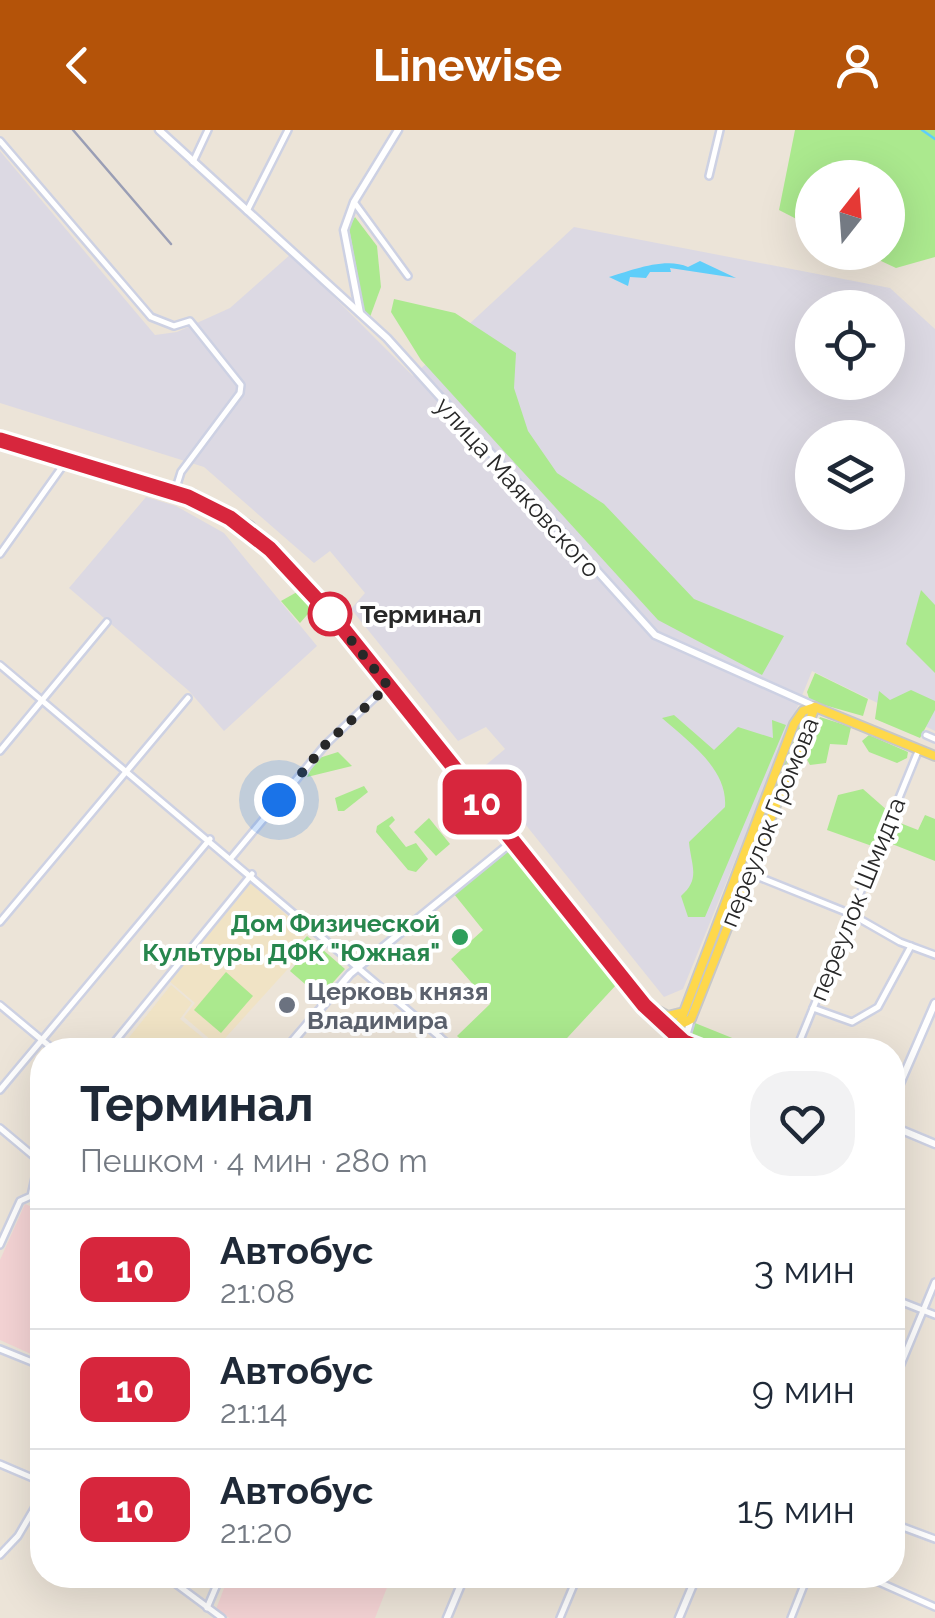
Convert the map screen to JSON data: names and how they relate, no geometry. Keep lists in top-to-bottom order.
{
  "streets": {
    "main road": ["улица Маяковского", "переулок Громова"],
    "street": ["переулок Шмидта"]
  },
  "crossings": [
    ["улица Маяковского", "переулок Громова"],
    ["улица Маяковского", "переулок Шмидта"]
  ],
  "places": ["Терминал", "Дом Физической Культуры ДФК \"Южная\"", "Церковь князя Владимира"],
  "lines": ["bus line 10"],
  "north": "top",
  "page": {
    "header": "Linewise",
    "on_map": "10",
    "heading": ["Терминал", "Пешком · 4 мин · 280 m"],
    "list": [
      {
        "mark": "10",
        "name": "Автобус",
        "note": "21:08",
        "value": "3 мин"
      },
      {
        "mark": "10",
        "name": "Автобус",
        "note": "21:14",
        "value": "9 мин"
      },
      {
        "mark": "10",
        "name": "Автобус",
        "note": "21:20",
        "value": "15 мин"
      }
    ]
  }
}
